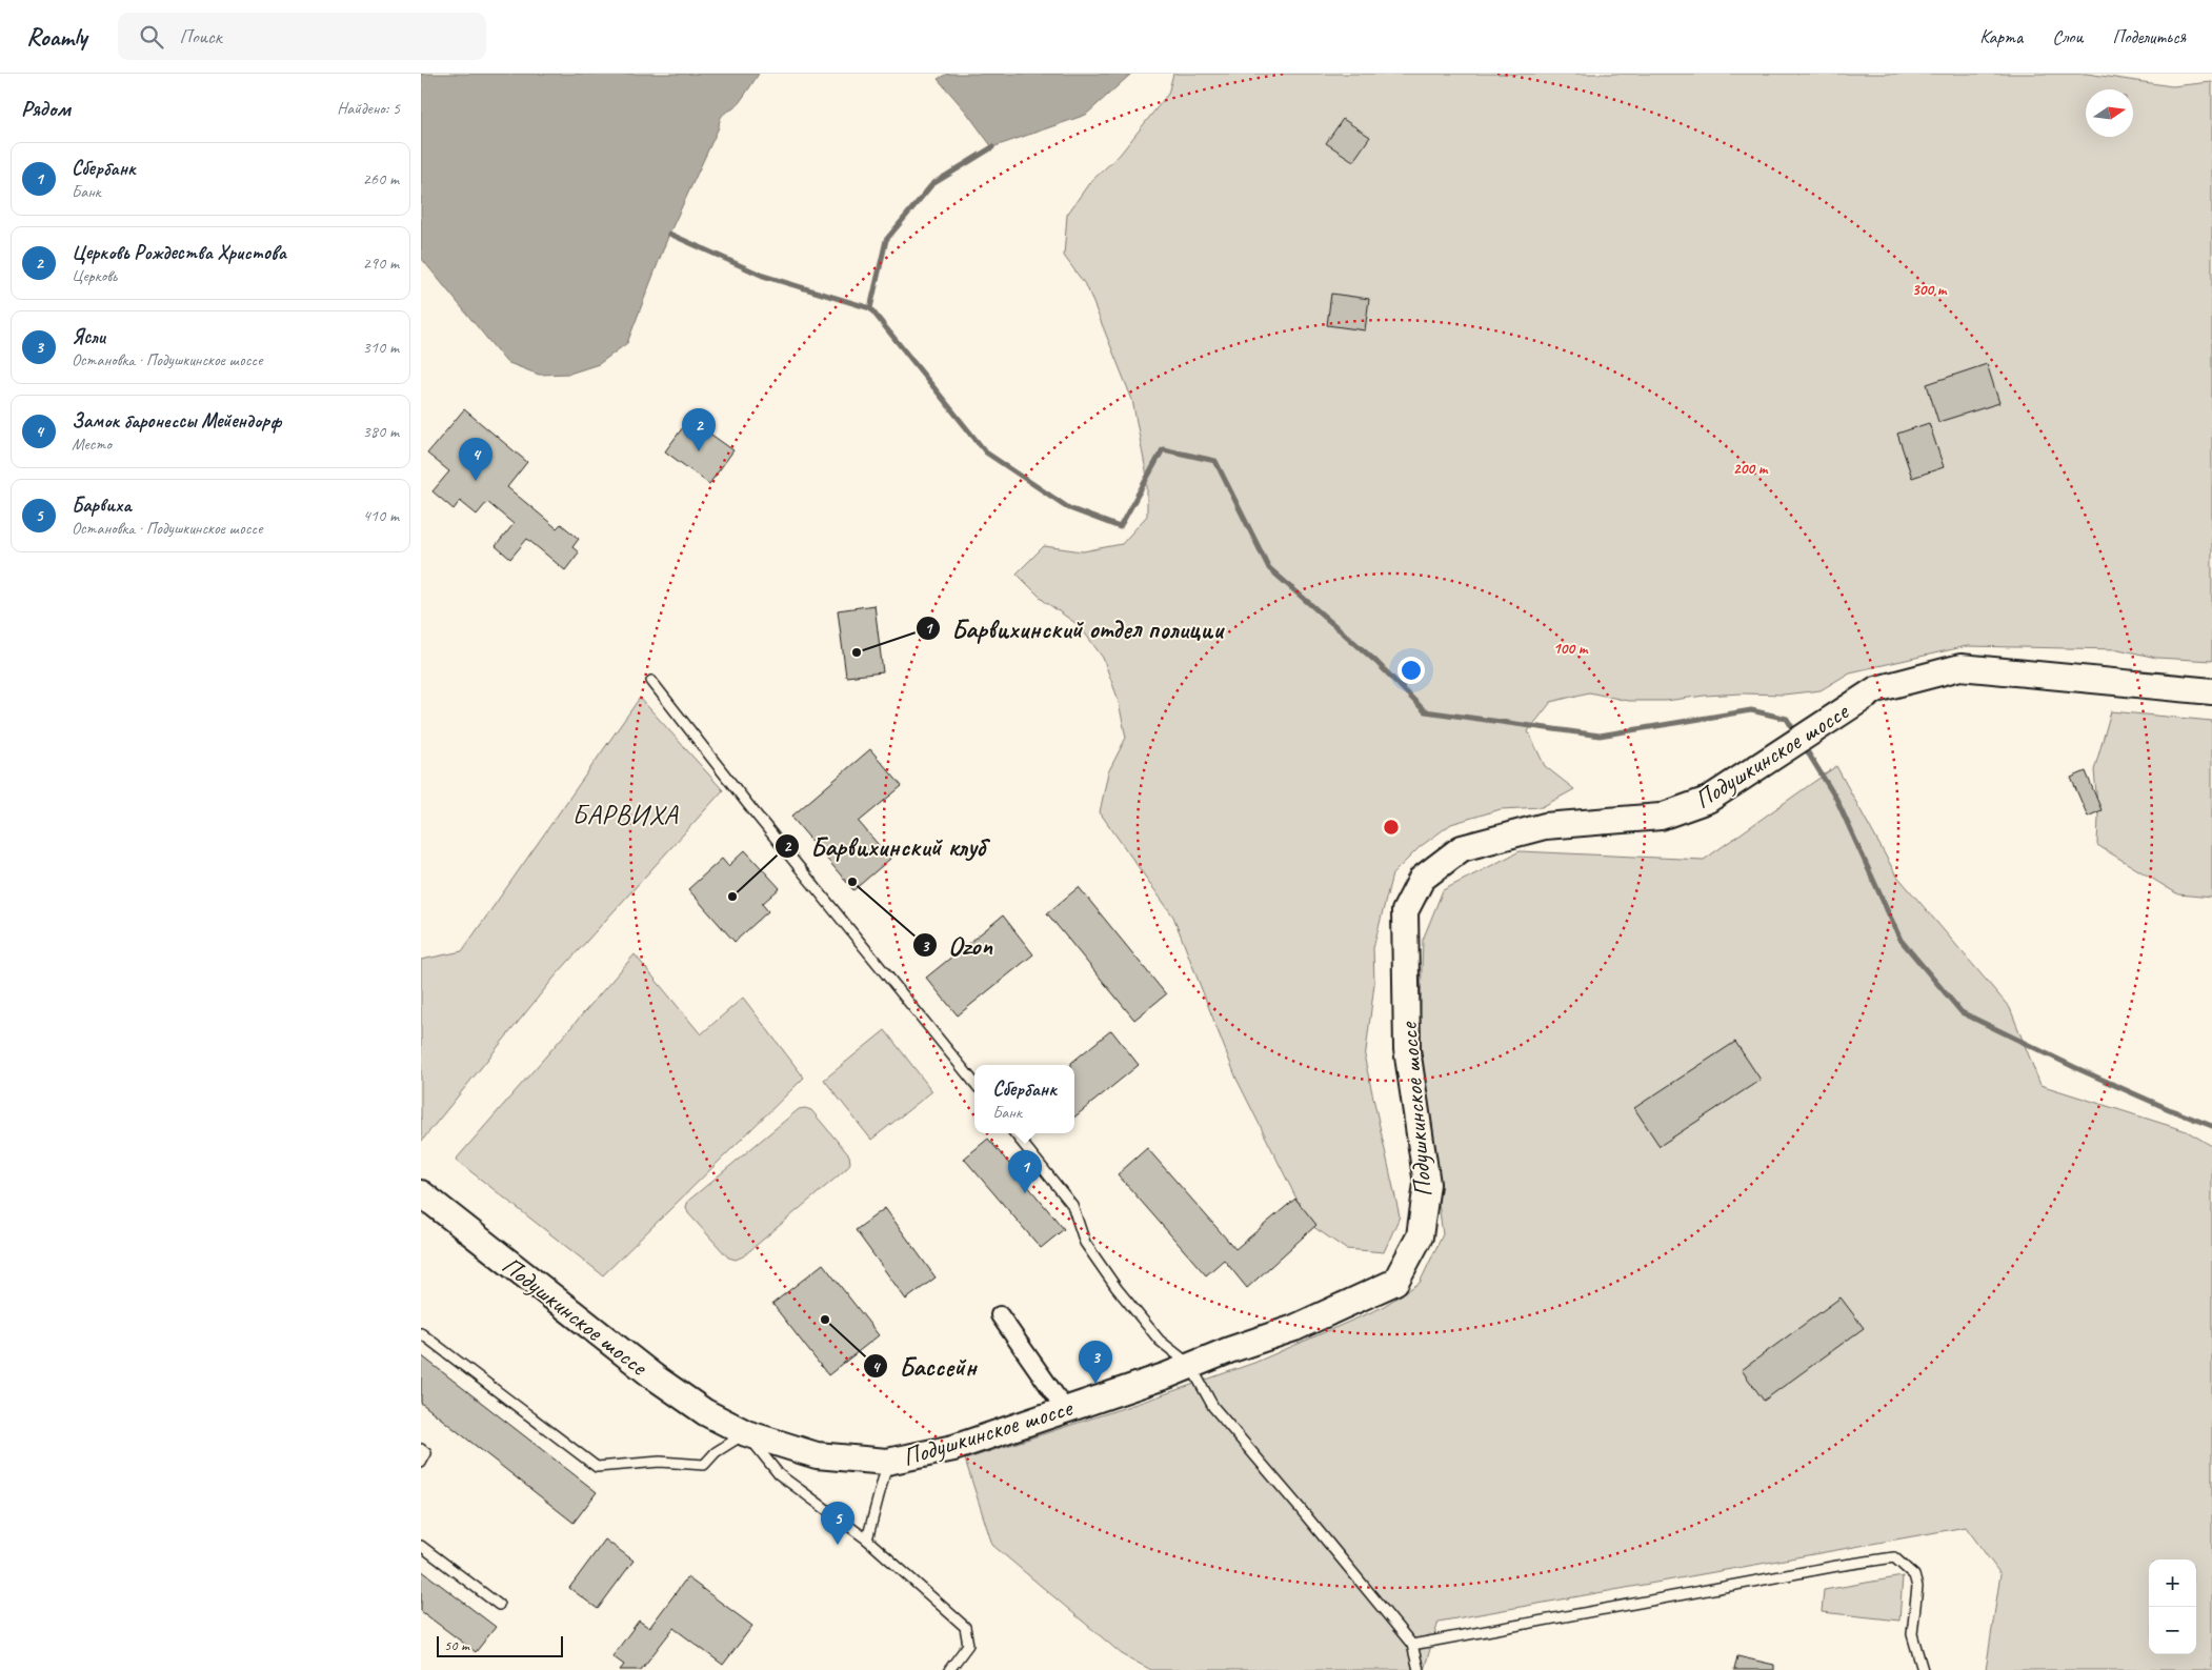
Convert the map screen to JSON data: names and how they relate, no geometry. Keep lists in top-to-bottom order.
{
  "streets": {
    "main road": ["Подушкинское шоссе"]
  },
  "districts": ["БАРВИХА"],
  "places": [
    "Барвихинский отдел полиции",
    "Ozon",
    "Барвихинский клуб",
    "Бассейн"
  ],
  "scale_bar": "50 m",
  "north": "right",
  "page": {
    "header": "Roamly",
    "search": "Поиск",
    "nav": ["Карта", "Слои", "Поделиться"],
    "heading": ["Рядом", "Найдено: 5"],
    "list": [
      {
        "mark": "1",
        "name": "Сбербанк",
        "note": "Банк",
        "value": "260 m"
      },
      {
        "mark": "2",
        "name": "Церковь Рождества Христова",
        "note": "Церковь",
        "value": "290 m"
      },
      {
        "mark": "3",
        "name": "Ясли",
        "note": "Остановка · Подушкинское шоссе",
        "value": "310 m"
      },
      {
        "mark": "4",
        "name": "Замок баронессы Мейендорф",
        "note": "Место",
        "value": "380 m"
      },
      {
        "mark": "5",
        "name": "Барвиха",
        "note": "Остановка · Подушкинское шоссе",
        "value": "410 m"
      }
    ],
    "pins": [
      "2",
      "4",
      "1",
      "3",
      "5"
    ],
    "popup": ["Сбербанк", "Банк"],
    "map_buttons": ["+", "−"],
    "scale": "50 m"
  },
  "rings": ["300 m", "200 m", "100 m"]
}
